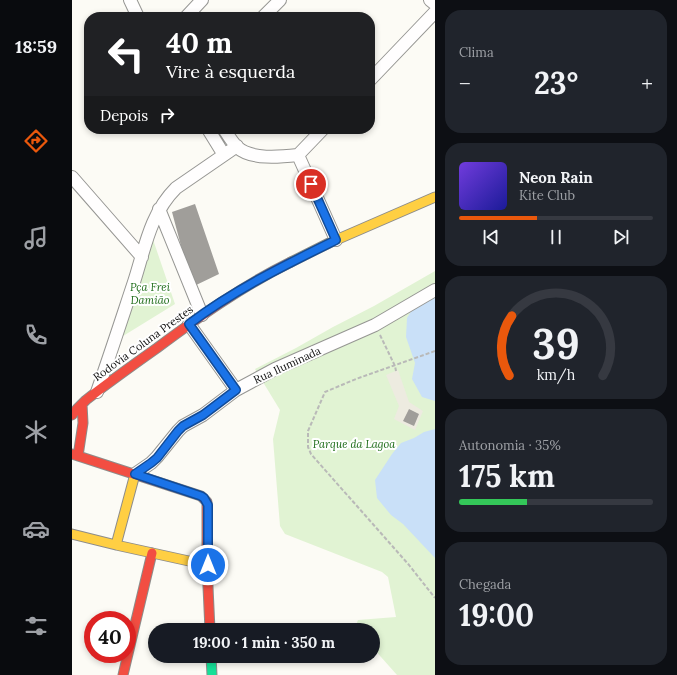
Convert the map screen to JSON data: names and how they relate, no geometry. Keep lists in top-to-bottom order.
{
  "streets": {
    "street": ["Rodovia Coluna Prestes", "Rua Iluminada"]
  },
  "parks": ["Pça Frei Damião", "Parque da Lagoa"],
  "page": {
    "tabs": "18:59",
    "tile": [
      "Clima",
      ["Autonomia · 35%", "175 km"],
      ["Chegada", "19:00"]
    ],
    "turn": ["40 m", "Vire à esquerda"],
    "heat": ["−", "23°", "+"],
    "then": "Depois",
    "song": ["Neon Rain", "Kite Club"],
    "limit": "40",
    "trip": "19:00 · 1 min · 350 m",
    "gauge": ["39", "km/h"]
  }
}
